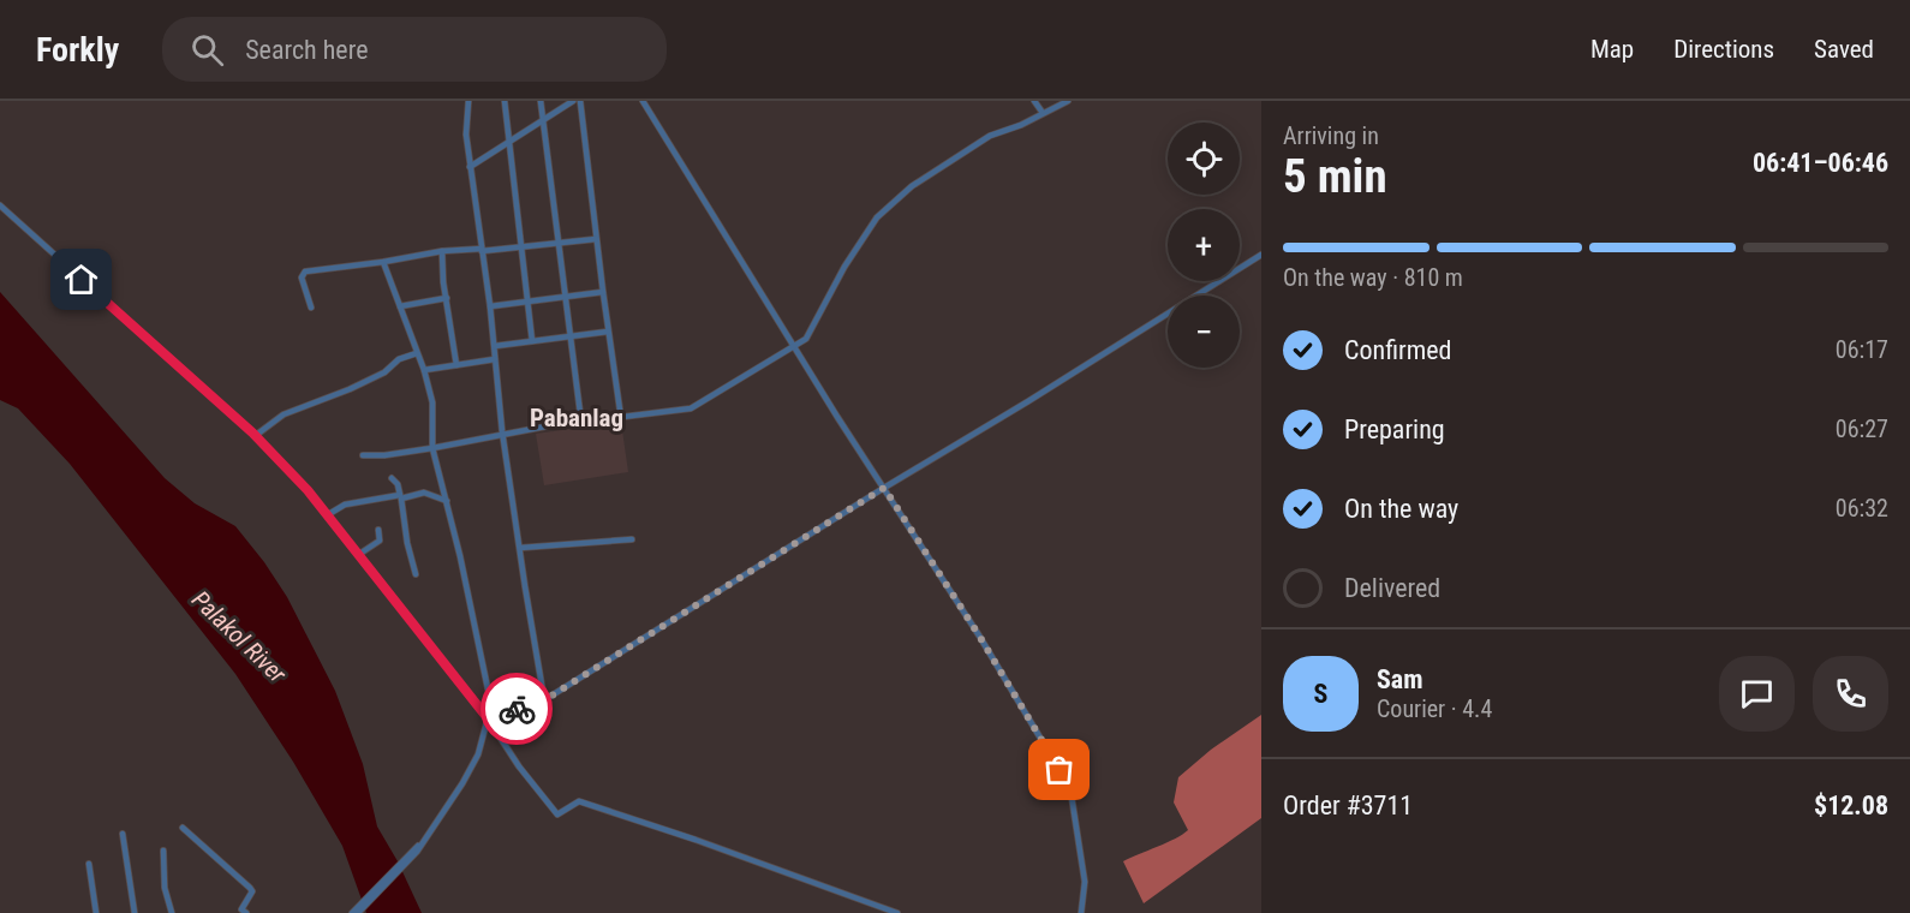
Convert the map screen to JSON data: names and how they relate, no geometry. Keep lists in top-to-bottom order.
{
  "districts": ["Pabanlag"],
  "water": ["Palakol River"],
  "page": {
    "header": "Forkly",
    "search": "Search here",
    "nav": ["Map", "Directions", "Saved"],
    "heading": ["5 min", "Arriving in", "06:41–06:46"],
    "panel": [
      "Sam",
      "Courier · 4.4",
      "Order #3711",
      "$12.08"
    ],
    "map_buttons": ["+", "−"],
    "bar": "On the way · 810 m",
    "list": [
      ["Confirmed", "06:17"],
      ["Preparing", "06:27"],
      ["On the way", "06:32"],
      "Delivered"
    ],
    "round": "S"
  }
}
